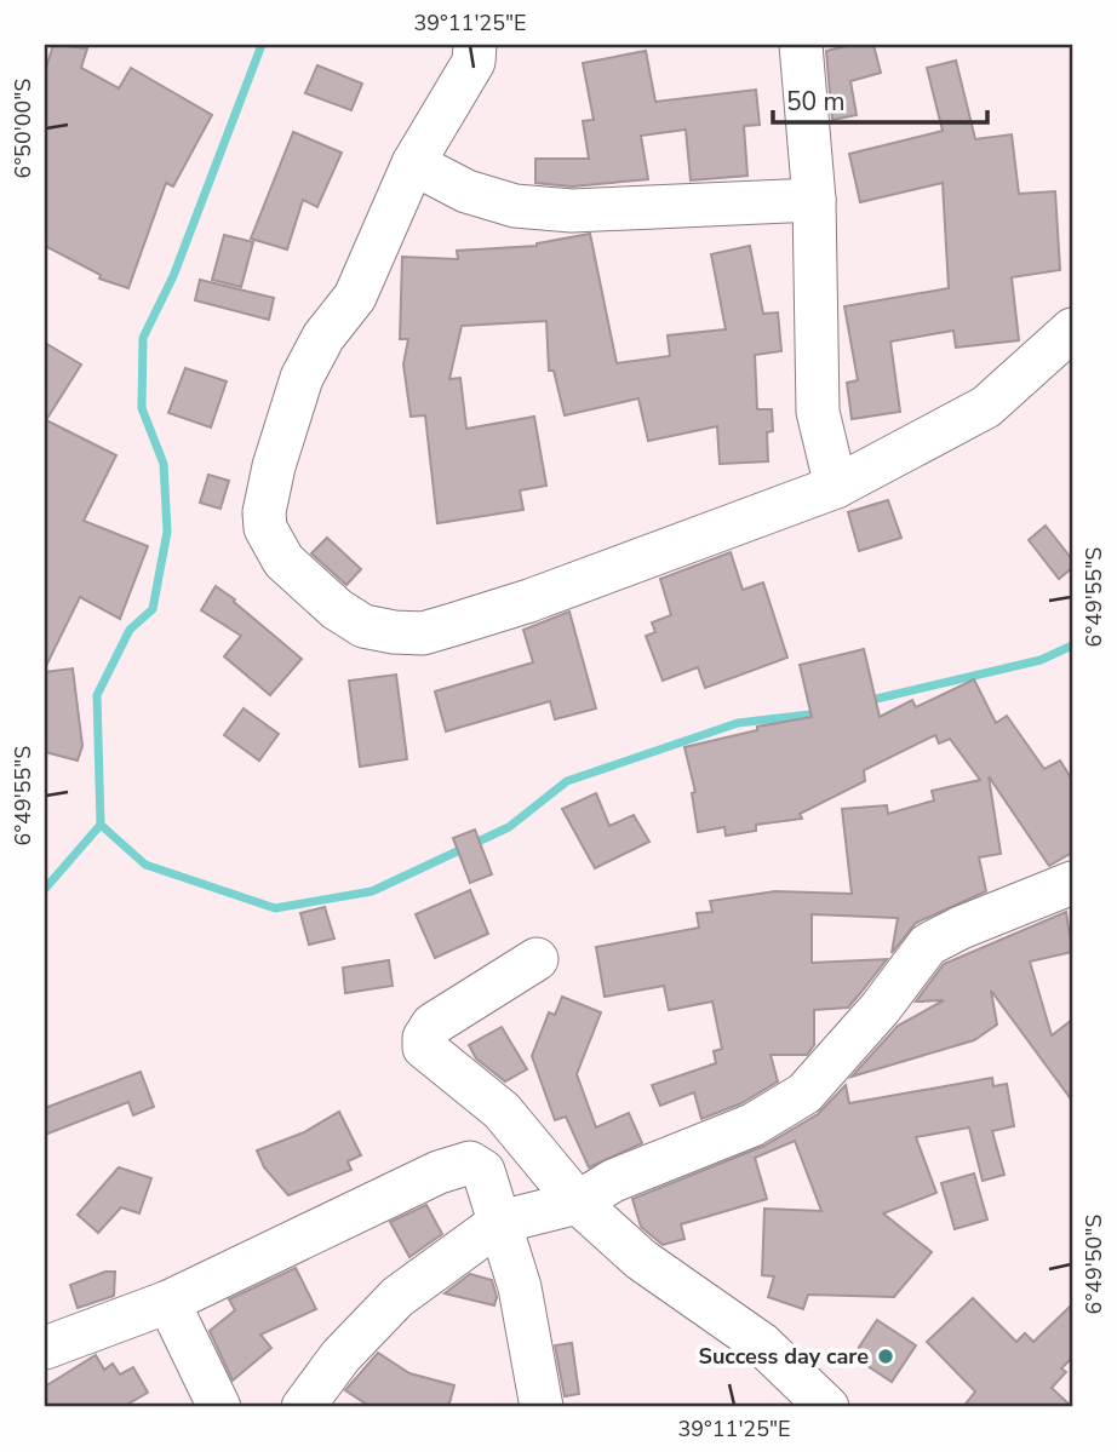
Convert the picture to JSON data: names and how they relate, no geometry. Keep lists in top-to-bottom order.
{
  "places": ["Success day care"],
  "scale_bar": "50 m",
  "coordinates": [
    "39°11'25\"E",
    "6°50'00\"S",
    "6°49'55\"S",
    "6°49'50\"S"
  ]
}
